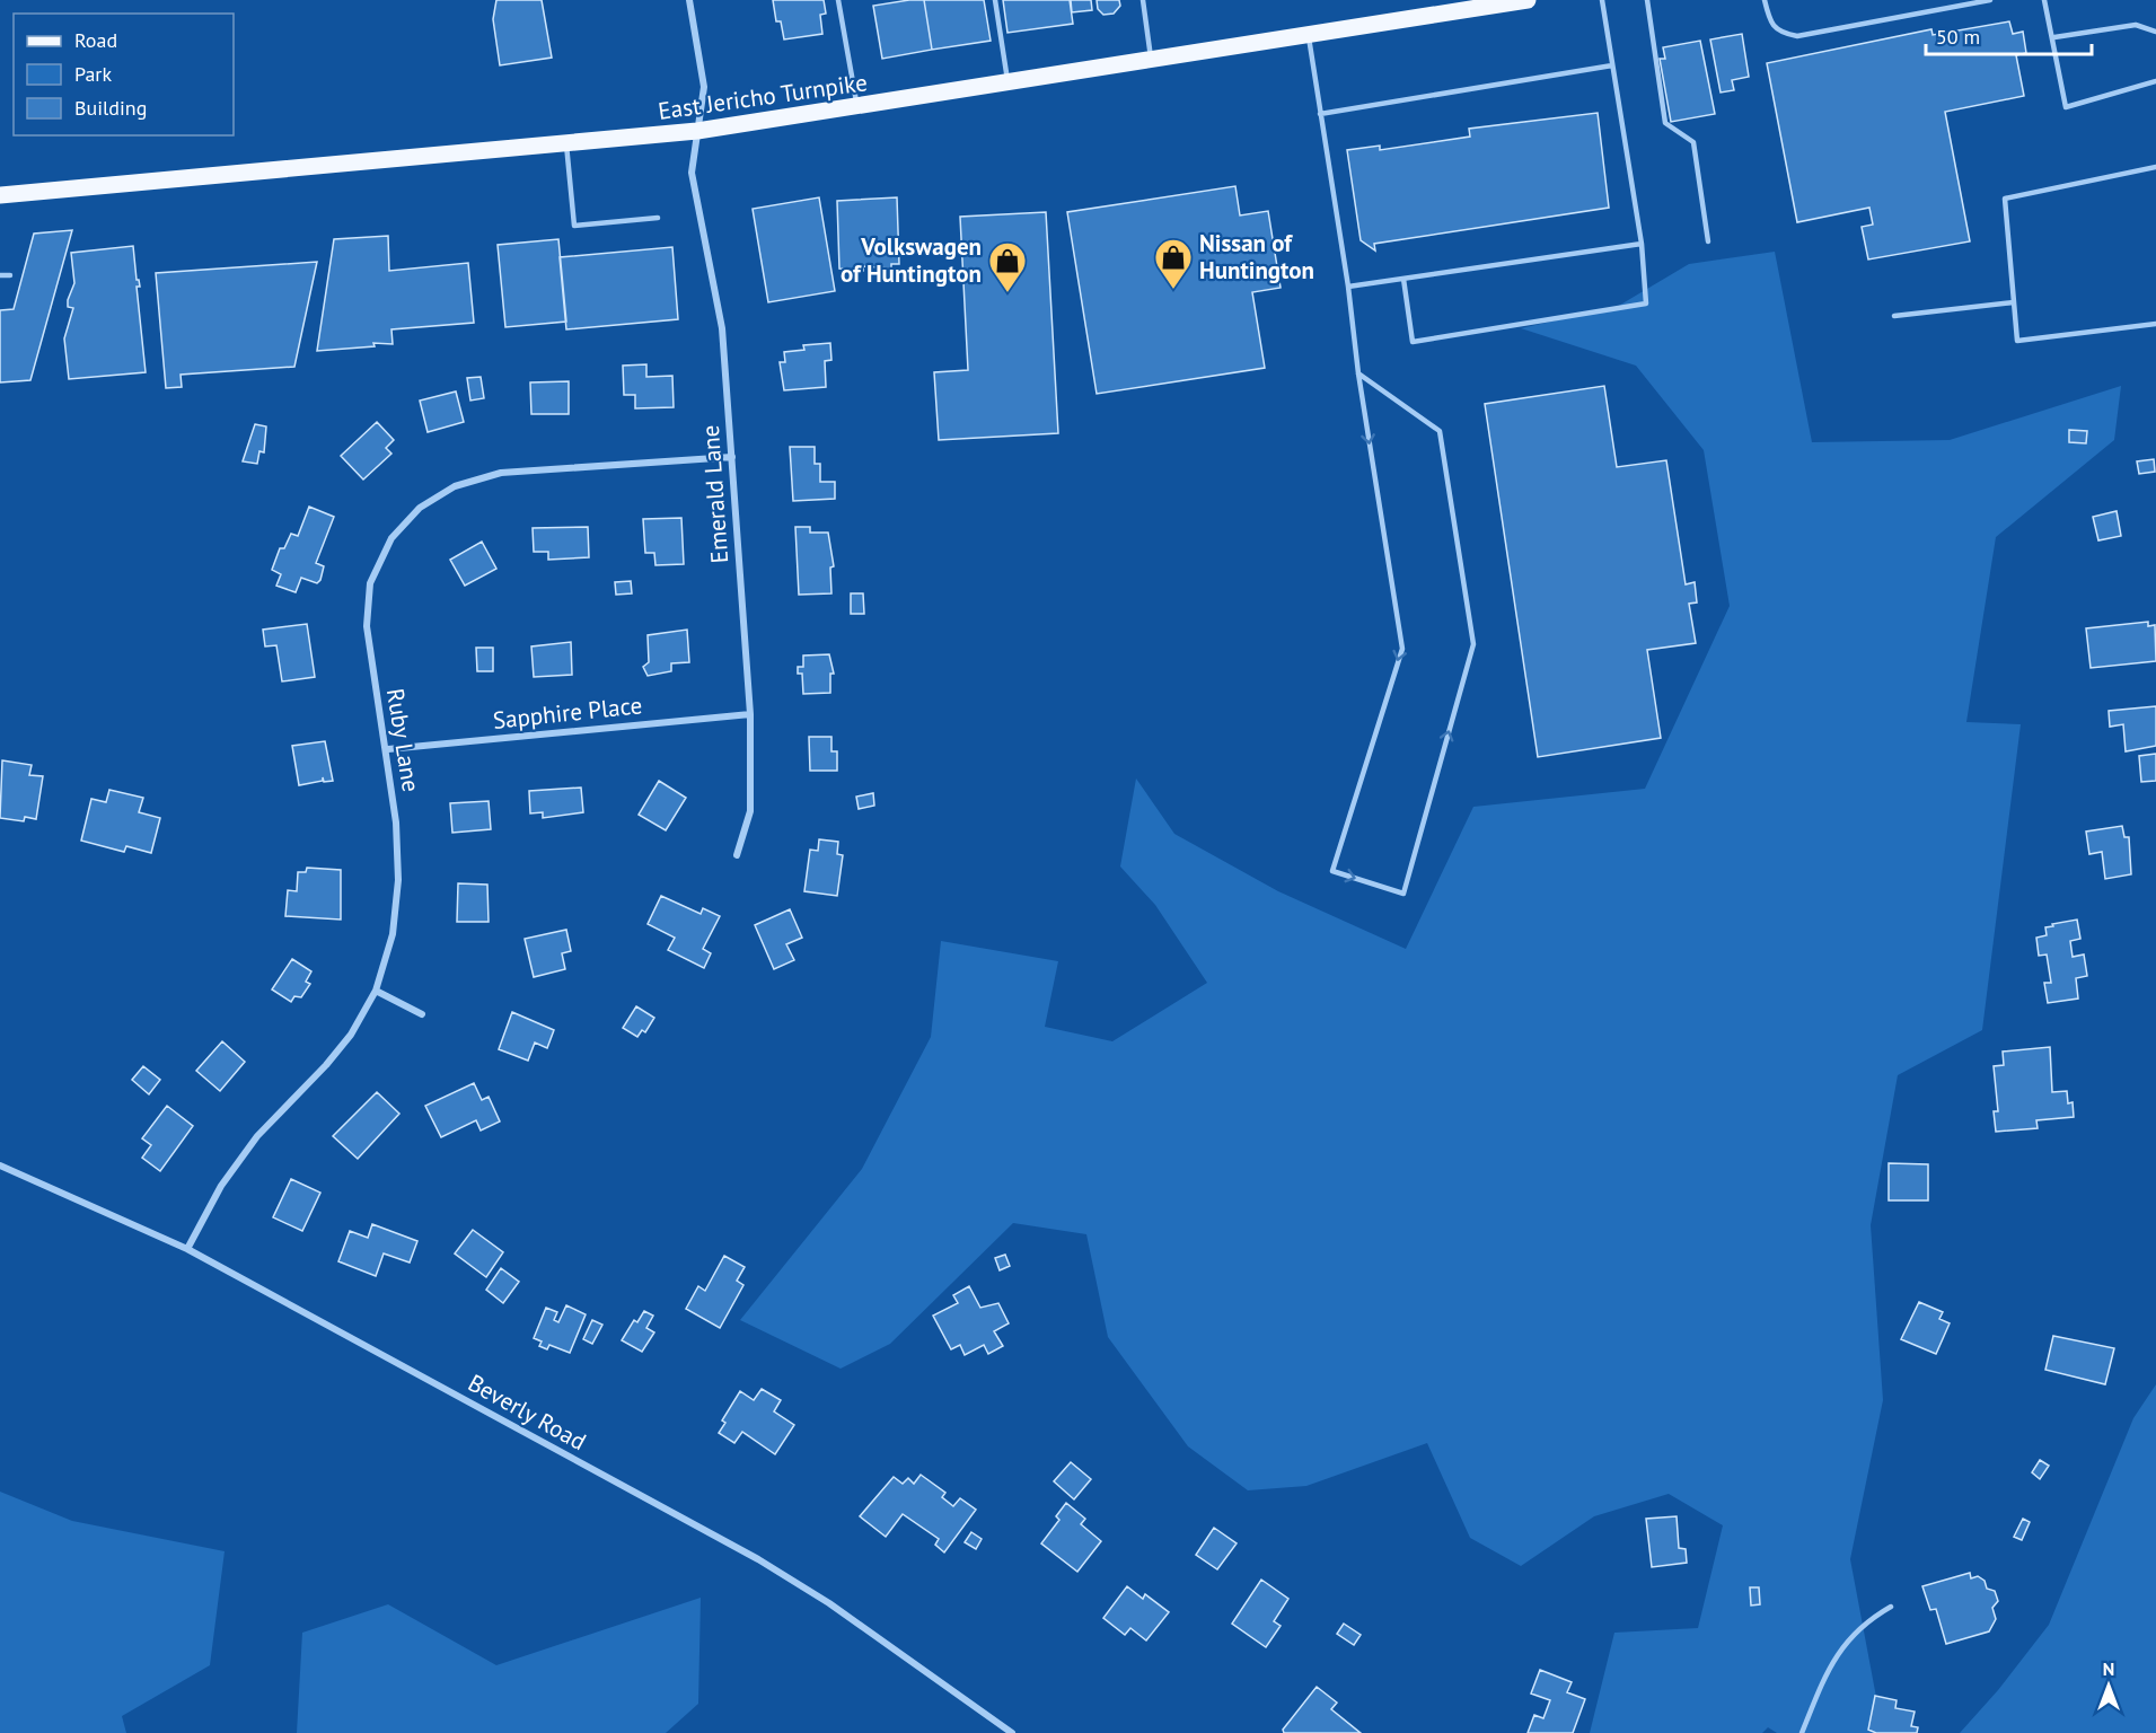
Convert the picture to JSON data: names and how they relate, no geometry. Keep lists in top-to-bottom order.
{
  "streets": {
    "main road": ["East Jericho Turnpike"],
    "street": [
      "Emerald Lane",
      "Sapphire Place",
      "Ruby Lane",
      "Beverly Road"
    ]
  },
  "crossings": [
    ["East Jericho Turnpike", "Emerald Lane"],
    ["Emerald Lane", "Sapphire Place"],
    ["Emerald Lane", "Ruby Lane"],
    ["Sapphire Place", "Ruby Lane"],
    ["Ruby Lane", "Beverly Road"]
  ],
  "places": {
    "shop": ["Nissan of Huntington", "Volkswagen of Huntington"]
  },
  "legend": ["Road", "Park", "Building"],
  "scale_bar": "50 m",
  "north": "top"
}
